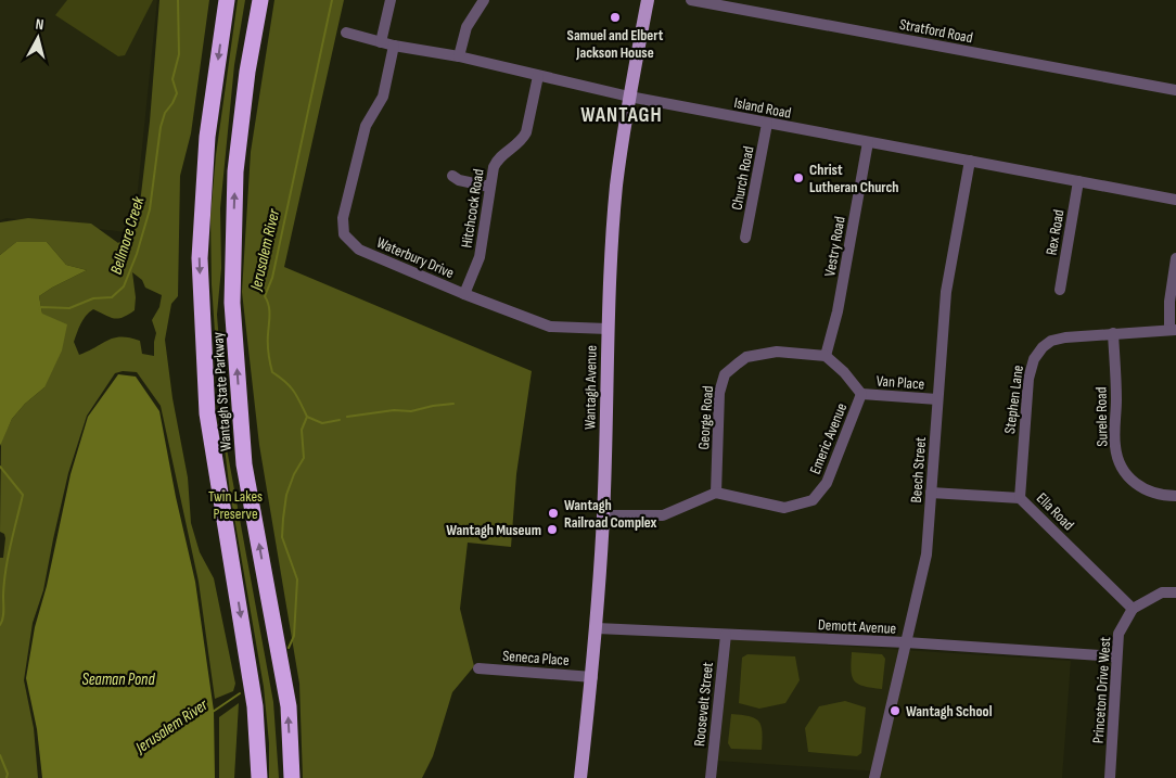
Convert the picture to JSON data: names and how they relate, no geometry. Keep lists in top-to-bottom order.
{
  "streets": {
    "highway": ["Wantagh State Parkway"],
    "main road": ["Wantagh Avenue"],
    "street": [
      "Stratford Road",
      "Island Road",
      "Church Road",
      "Hitchcock Road",
      "Rex Road",
      "Vestry Road",
      "Waterbury Drive",
      "Van Place",
      "Stephen Lane",
      "Surele Road",
      "George Road",
      "Emeric Avenue",
      "Beech Street",
      "Ella Road",
      "Demott Avenue",
      "Seneca Place",
      "Princeton Drive West",
      "Roosevelt Street"
    ]
  },
  "crossings": [
    ["Island Road", "Church Road"],
    ["Island Road", "Hitchcock Road"],
    ["Island Road", "Rex Road"],
    ["Island Road", "Vestry Road"],
    ["Island Road", "Waterbury Drive"],
    ["Island Road", "Wantagh Avenue"],
    ["Island Road", "Beech Street"],
    ["Hitchcock Road", "Waterbury Drive"],
    ["Vestry Road", "Van Place"],
    ["Vestry Road", "George Road"],
    ["Vestry Road", "Emeric Avenue"],
    ["Waterbury Drive", "Wantagh Avenue"],
    ["Van Place", "George Road"],
    ["Van Place", "Emeric Avenue"],
    ["Van Place", "Beech Street"],
    ["Wantagh Avenue", "Demott Avenue"],
    ["Wantagh Avenue", "Seneca Place"],
    ["Stephen Lane", "Surele Road"],
    ["Stephen Lane", "Ella Road"],
    ["George Road", "Emeric Avenue"],
    ["Beech Street", "Ella Road"],
    ["Beech Street", "Demott Avenue"],
    ["Ella Road", "Princeton Drive West"],
    ["Demott Avenue", "Princeton Drive West"],
    ["Demott Avenue", "Roosevelt Street"]
  ],
  "districts": ["WANTAGH"],
  "water": ["Bellmore Creek", "Jerusalem River", "Seaman Pond"],
  "parks": ["Twin Lakes Preserve"],
  "places": [
    "Samuel and Elbert Jackson House",
    "Christ Lutheran Church",
    "Wantagh Railroad Complex",
    "Wantagh Museum",
    "Wantagh School"
  ],
  "north": "top"
}
